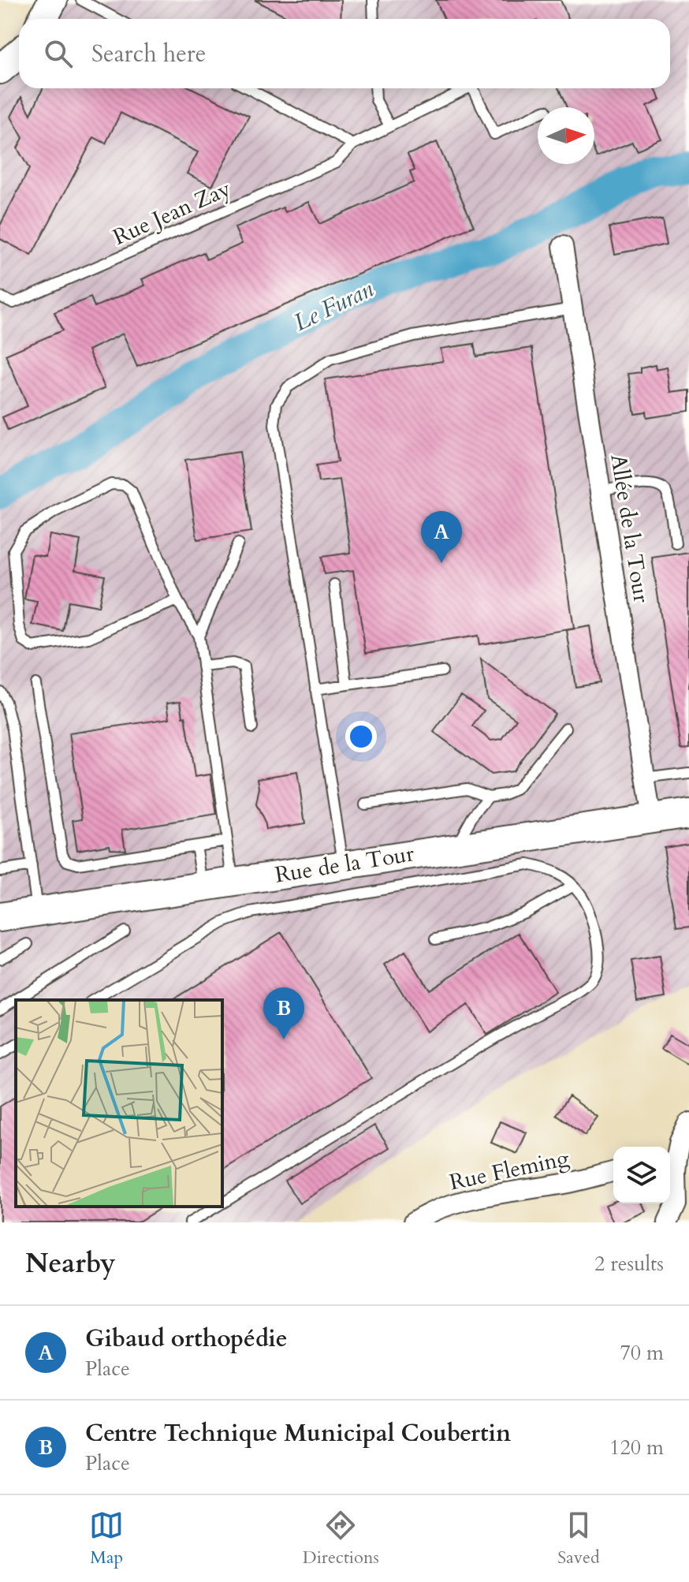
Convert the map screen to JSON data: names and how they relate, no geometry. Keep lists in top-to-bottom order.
{
  "streets": {
    "street": ["Allée de la Tour", "Rue de la Tour", "Rue Fleming"],
    "lane": ["Rue Jean Zay"]
  },
  "crossings": [
    ["Allée de la Tour", "Rue de la Tour"]
  ],
  "water": ["Le Furan"],
  "north": "right",
  "page": {
    "search": "Search here",
    "pins": ["A", "B"],
    "heading": ["Nearby", "2 results"],
    "list": [
      {
        "mark": "A",
        "name": "Gibaud orthopédie",
        "note": "Place",
        "value": "70 m"
      },
      {
        "mark": "B",
        "name": "Centre Technique Municipal Coubertin",
        "note": "Place",
        "value": "120 m"
      }
    ],
    "nav": ["Map", "Directions", "Saved"]
  }
}
